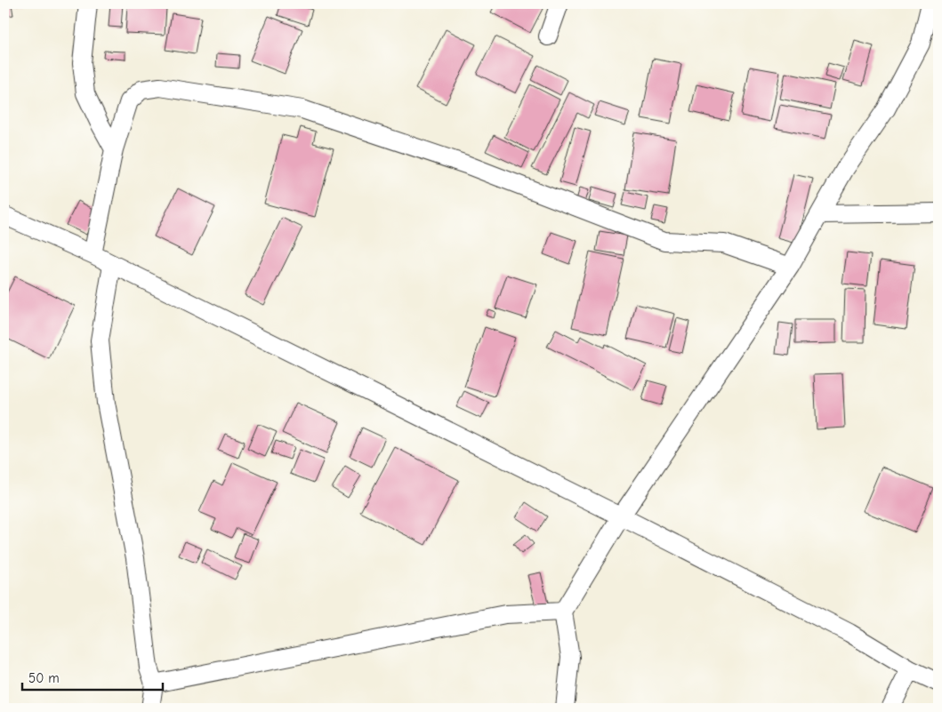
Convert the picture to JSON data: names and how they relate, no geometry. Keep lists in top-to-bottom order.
{
  "scale_bar": "50 m"
}
